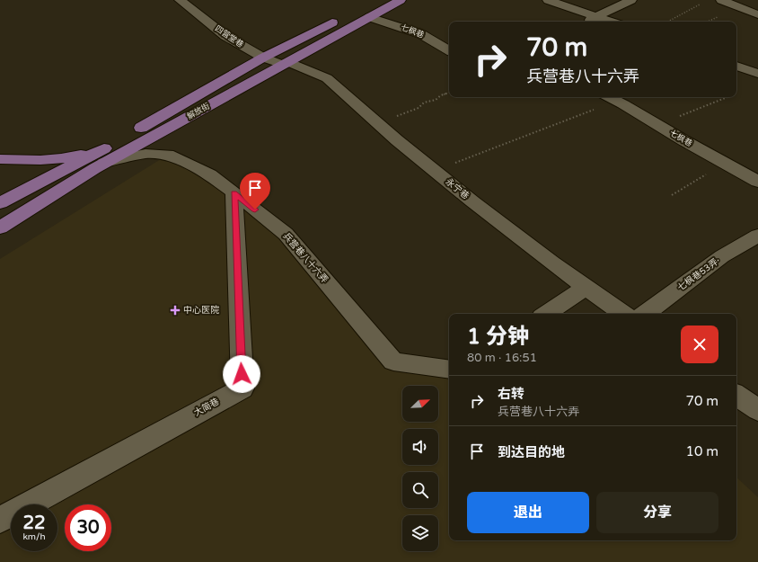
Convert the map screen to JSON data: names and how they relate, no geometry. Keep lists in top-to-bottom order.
{
  "streets": {
    "main road": ["解放街"],
    "street": [
      "七枫巷",
      "四营堂巷",
      "永宁巷",
      "兵营巷八十六弄",
      "七枫巷53弄·",
      "大简巷"
    ]
  },
  "crossings": [
    ["七枫巷", "解放街"],
    ["四营堂巷", "解放街"],
    ["四营堂巷", "永宁巷"],
    ["解放街", "永宁巷"],
    ["解放街", "兵营巷八十六弄"],
    ["兵营巷八十六弄", "大简巷"]
  ],
  "places": {
    "health": ["中心医院"]
  },
  "north": "top right",
  "page": {
    "turn": ["70 m", "兵营巷八十六弄"],
    "heading": ["1 分钟", "80 m · 16:51"],
    "list": [
      {
        "name": "右转",
        "note": "兵营巷八十六弄",
        "value": "70 m"
      },
      {
        "name": "到达目的地",
        "value": "10 m"
      }
    ],
    "buttons": ["退出", "分享"],
    "speed": "22 km/h",
    "limit": "30"
  }
}
